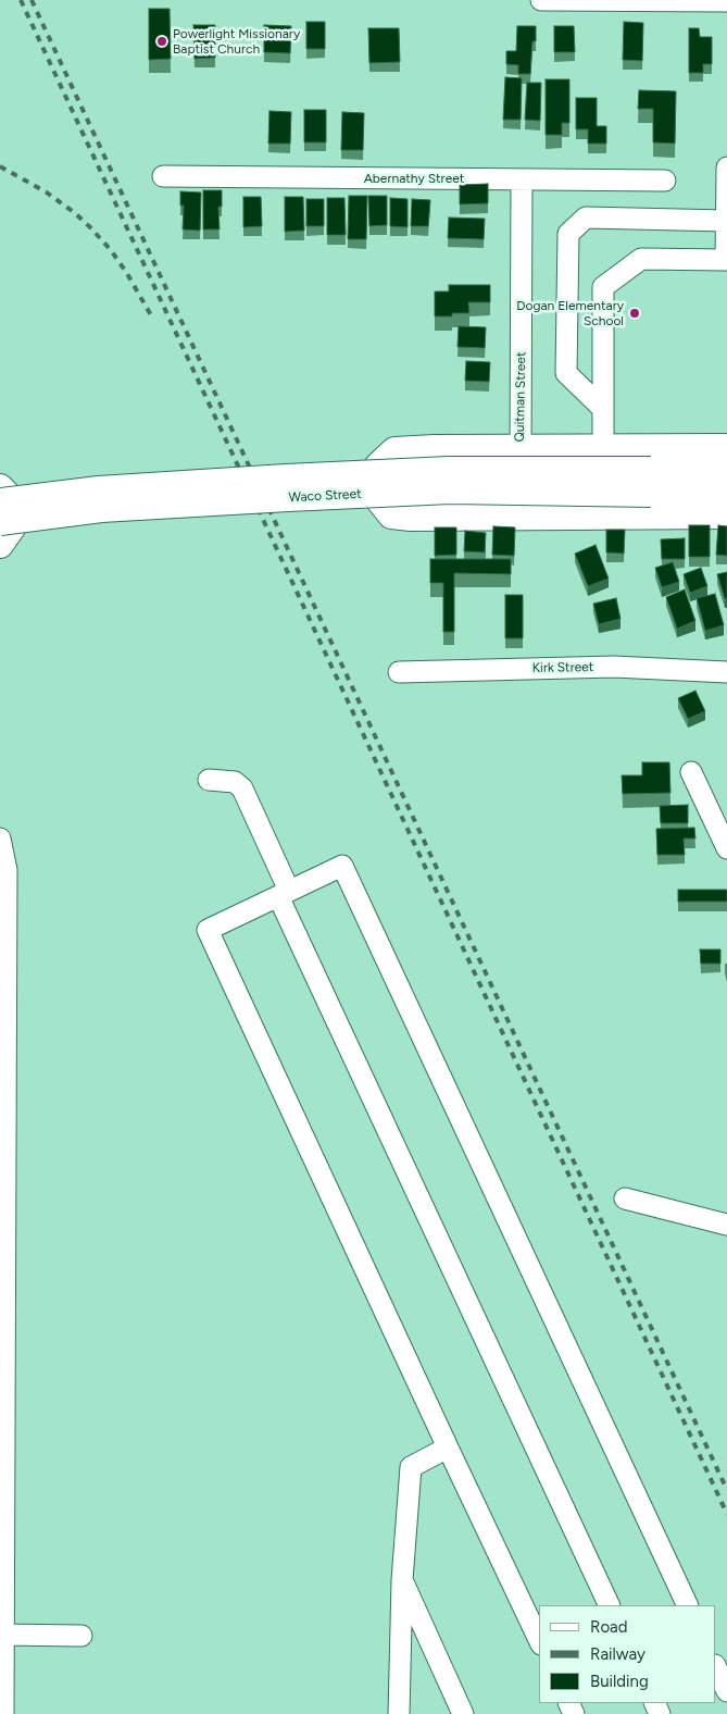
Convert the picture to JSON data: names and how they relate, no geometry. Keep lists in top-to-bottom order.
{
  "streets": {
    "main road": ["Waco Street"],
    "street": ["Abernathy Street", "Quitman Street", "Kirk Street"]
  },
  "crossings": [
    ["Abernathy Street", "Quitman Street"]
  ],
  "places": ["Powerlight Missionary Baptist Church", "Dogan Elementary School"],
  "legend": ["Road", "Railway", "Building"]
}
